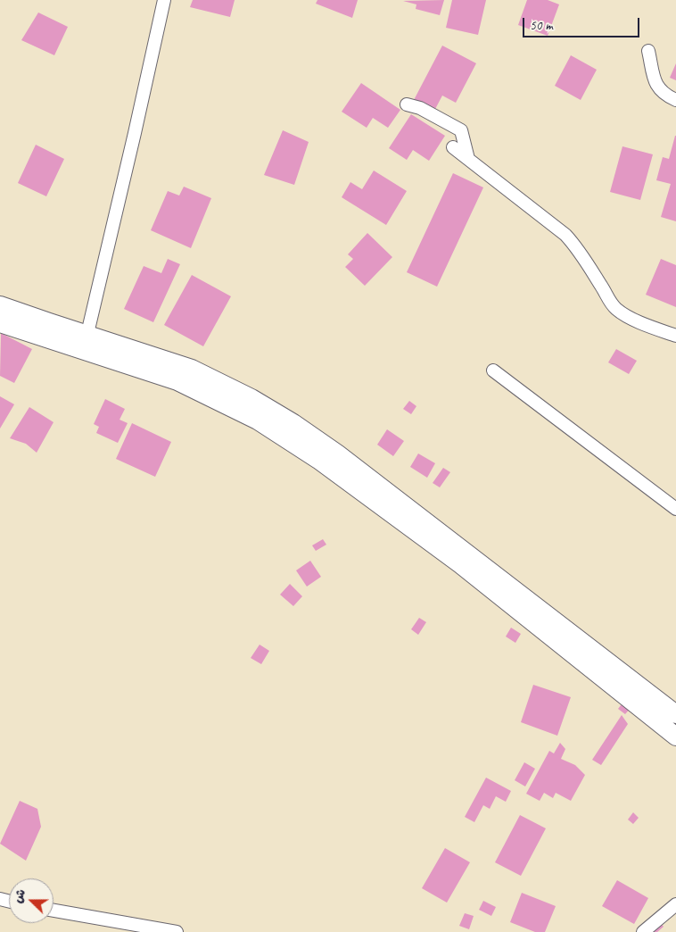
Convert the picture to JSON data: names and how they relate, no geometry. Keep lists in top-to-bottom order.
{
  "scale_bar": "50 m",
  "north": "left"
}
